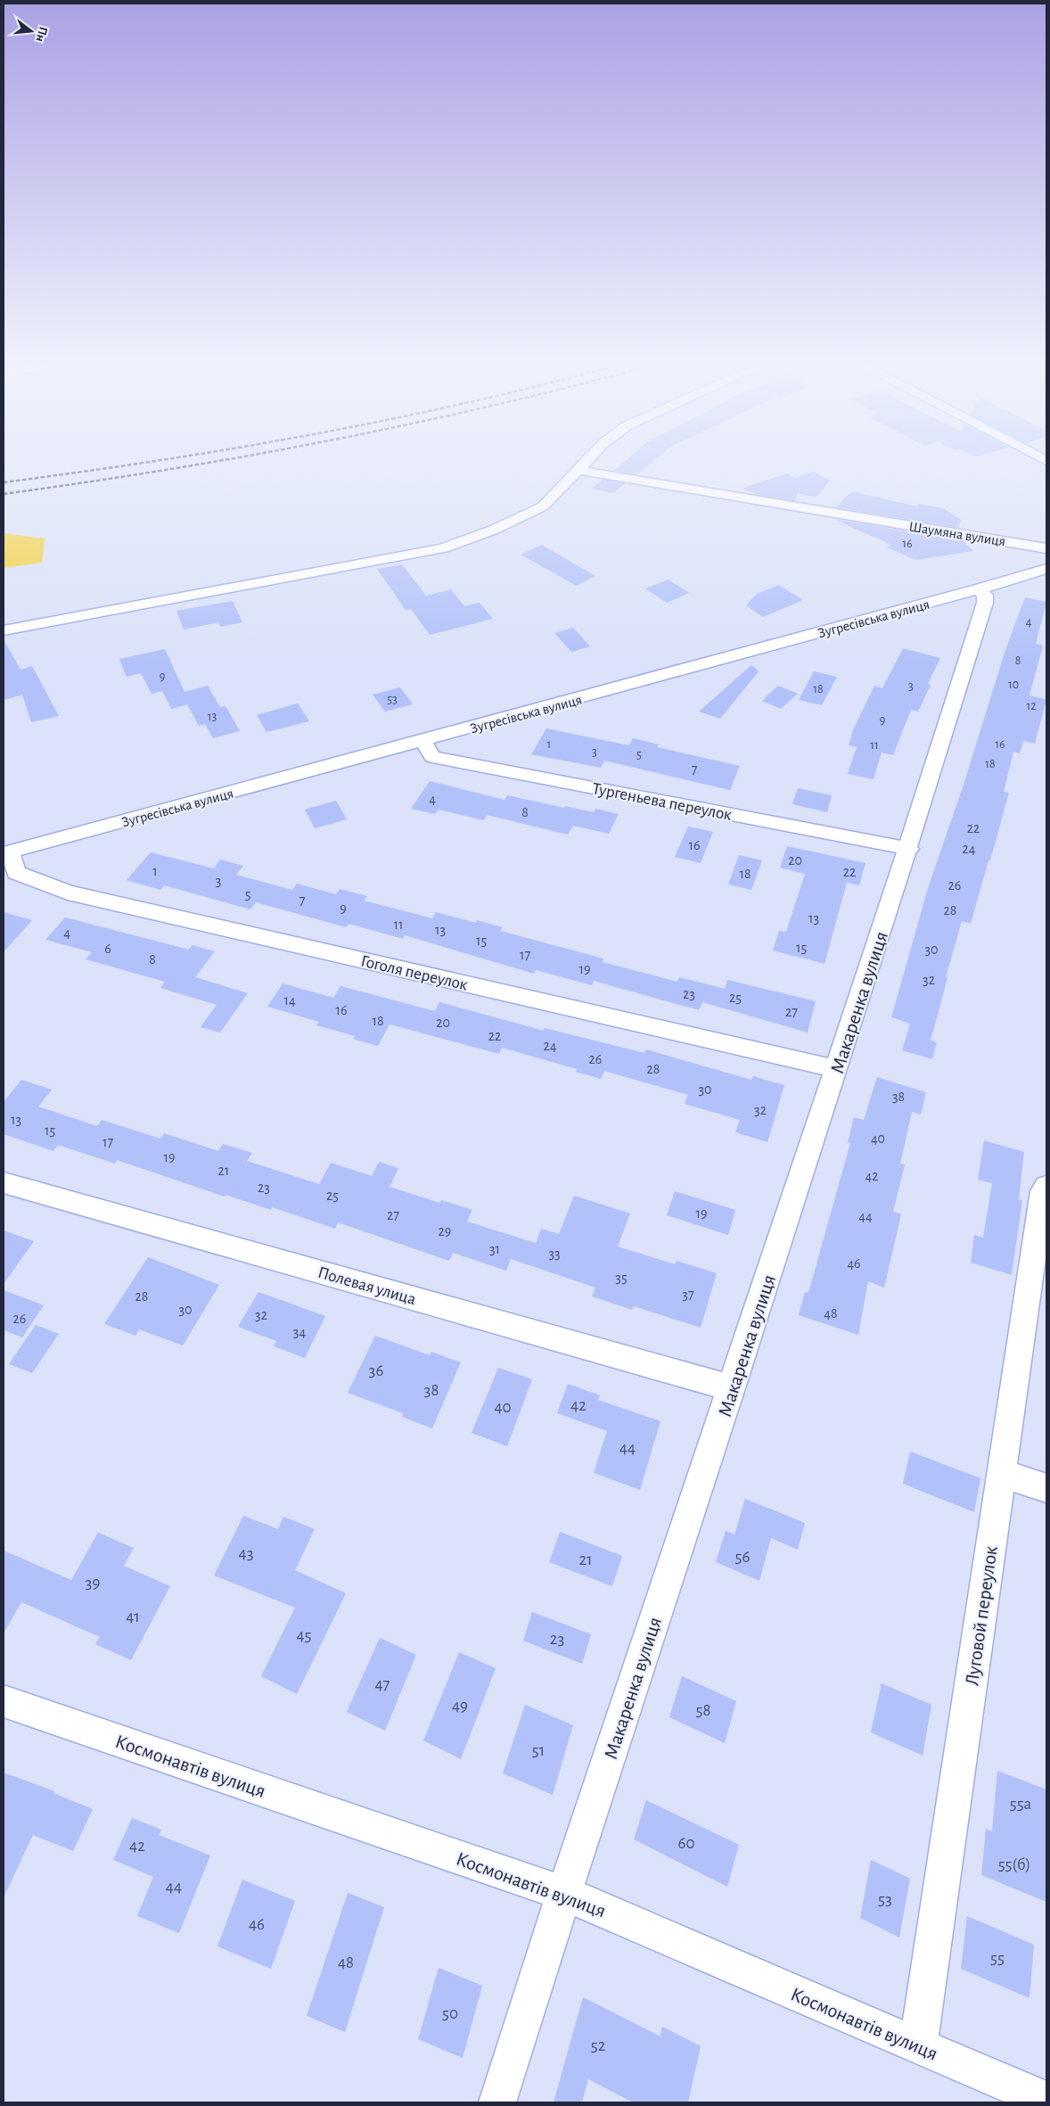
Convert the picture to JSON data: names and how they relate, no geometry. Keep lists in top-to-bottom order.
{
  "streets": {
    "street": [
      "Шаумяна вулиця",
      "Зугресівська вулиця",
      "Тургеньева переулок",
      "Гоголя переулок",
      "Макаренка вулиця",
      "Полевая улица",
      "Луговой переулок",
      "Космонавтів вулиця"
    ]
  },
  "crossings": [
    ["Зугресівська вулиця", "Тургеньева переулок"],
    ["Зугресівська вулиця", "Гоголя переулок"],
    ["Зугресівська вулиця", "Макаренка вулиця"],
    ["Тургеньева переулок", "Макаренка вулиця"],
    ["Гоголя переулок", "Макаренка вулиця"],
    ["Макаренка вулиця", "Полевая улица"],
    ["Макаренка вулиця", "Космонавтів вулиця"],
    ["Луговой переулок", "Космонавтів вулиця"]
  ],
  "house_numbers": [
    "16",
    "4",
    "8",
    "9",
    "10",
    "3",
    "18",
    "53",
    "12",
    "13",
    "9",
    "1",
    "16",
    "11",
    "3",
    "5",
    "18",
    "7",
    "4",
    "8",
    "22",
    "16",
    "24",
    "20",
    "1",
    "22",
    "18",
    "3",
    "26",
    "5",
    "7",
    "9",
    "28",
    "13",
    "11",
    "13",
    "4",
    "15",
    "15",
    "6",
    "30",
    "17",
    "8",
    "19",
    "32",
    "23",
    "25",
    "14",
    "16",
    "27",
    "18",
    "20",
    "22",
    "24",
    "26",
    "28",
    "30",
    "38",
    "32",
    "13",
    "15",
    "40",
    "17",
    "19",
    "21",
    "42",
    "23",
    "25",
    "19",
    "27",
    "44",
    "29",
    "31",
    "33",
    "46",
    "35",
    "37",
    "28",
    "30",
    "48",
    "32",
    "26",
    "34",
    "36",
    "38",
    "42",
    "40",
    "44",
    "43",
    "56",
    "21",
    "39",
    "41",
    "45",
    "23",
    "47",
    "49",
    "58",
    "51",
    "55а",
    "60",
    "42",
    "55(б)",
    "44",
    "53",
    "46",
    "55",
    "48",
    "50",
    "52"
  ],
  "north": "right"
}
